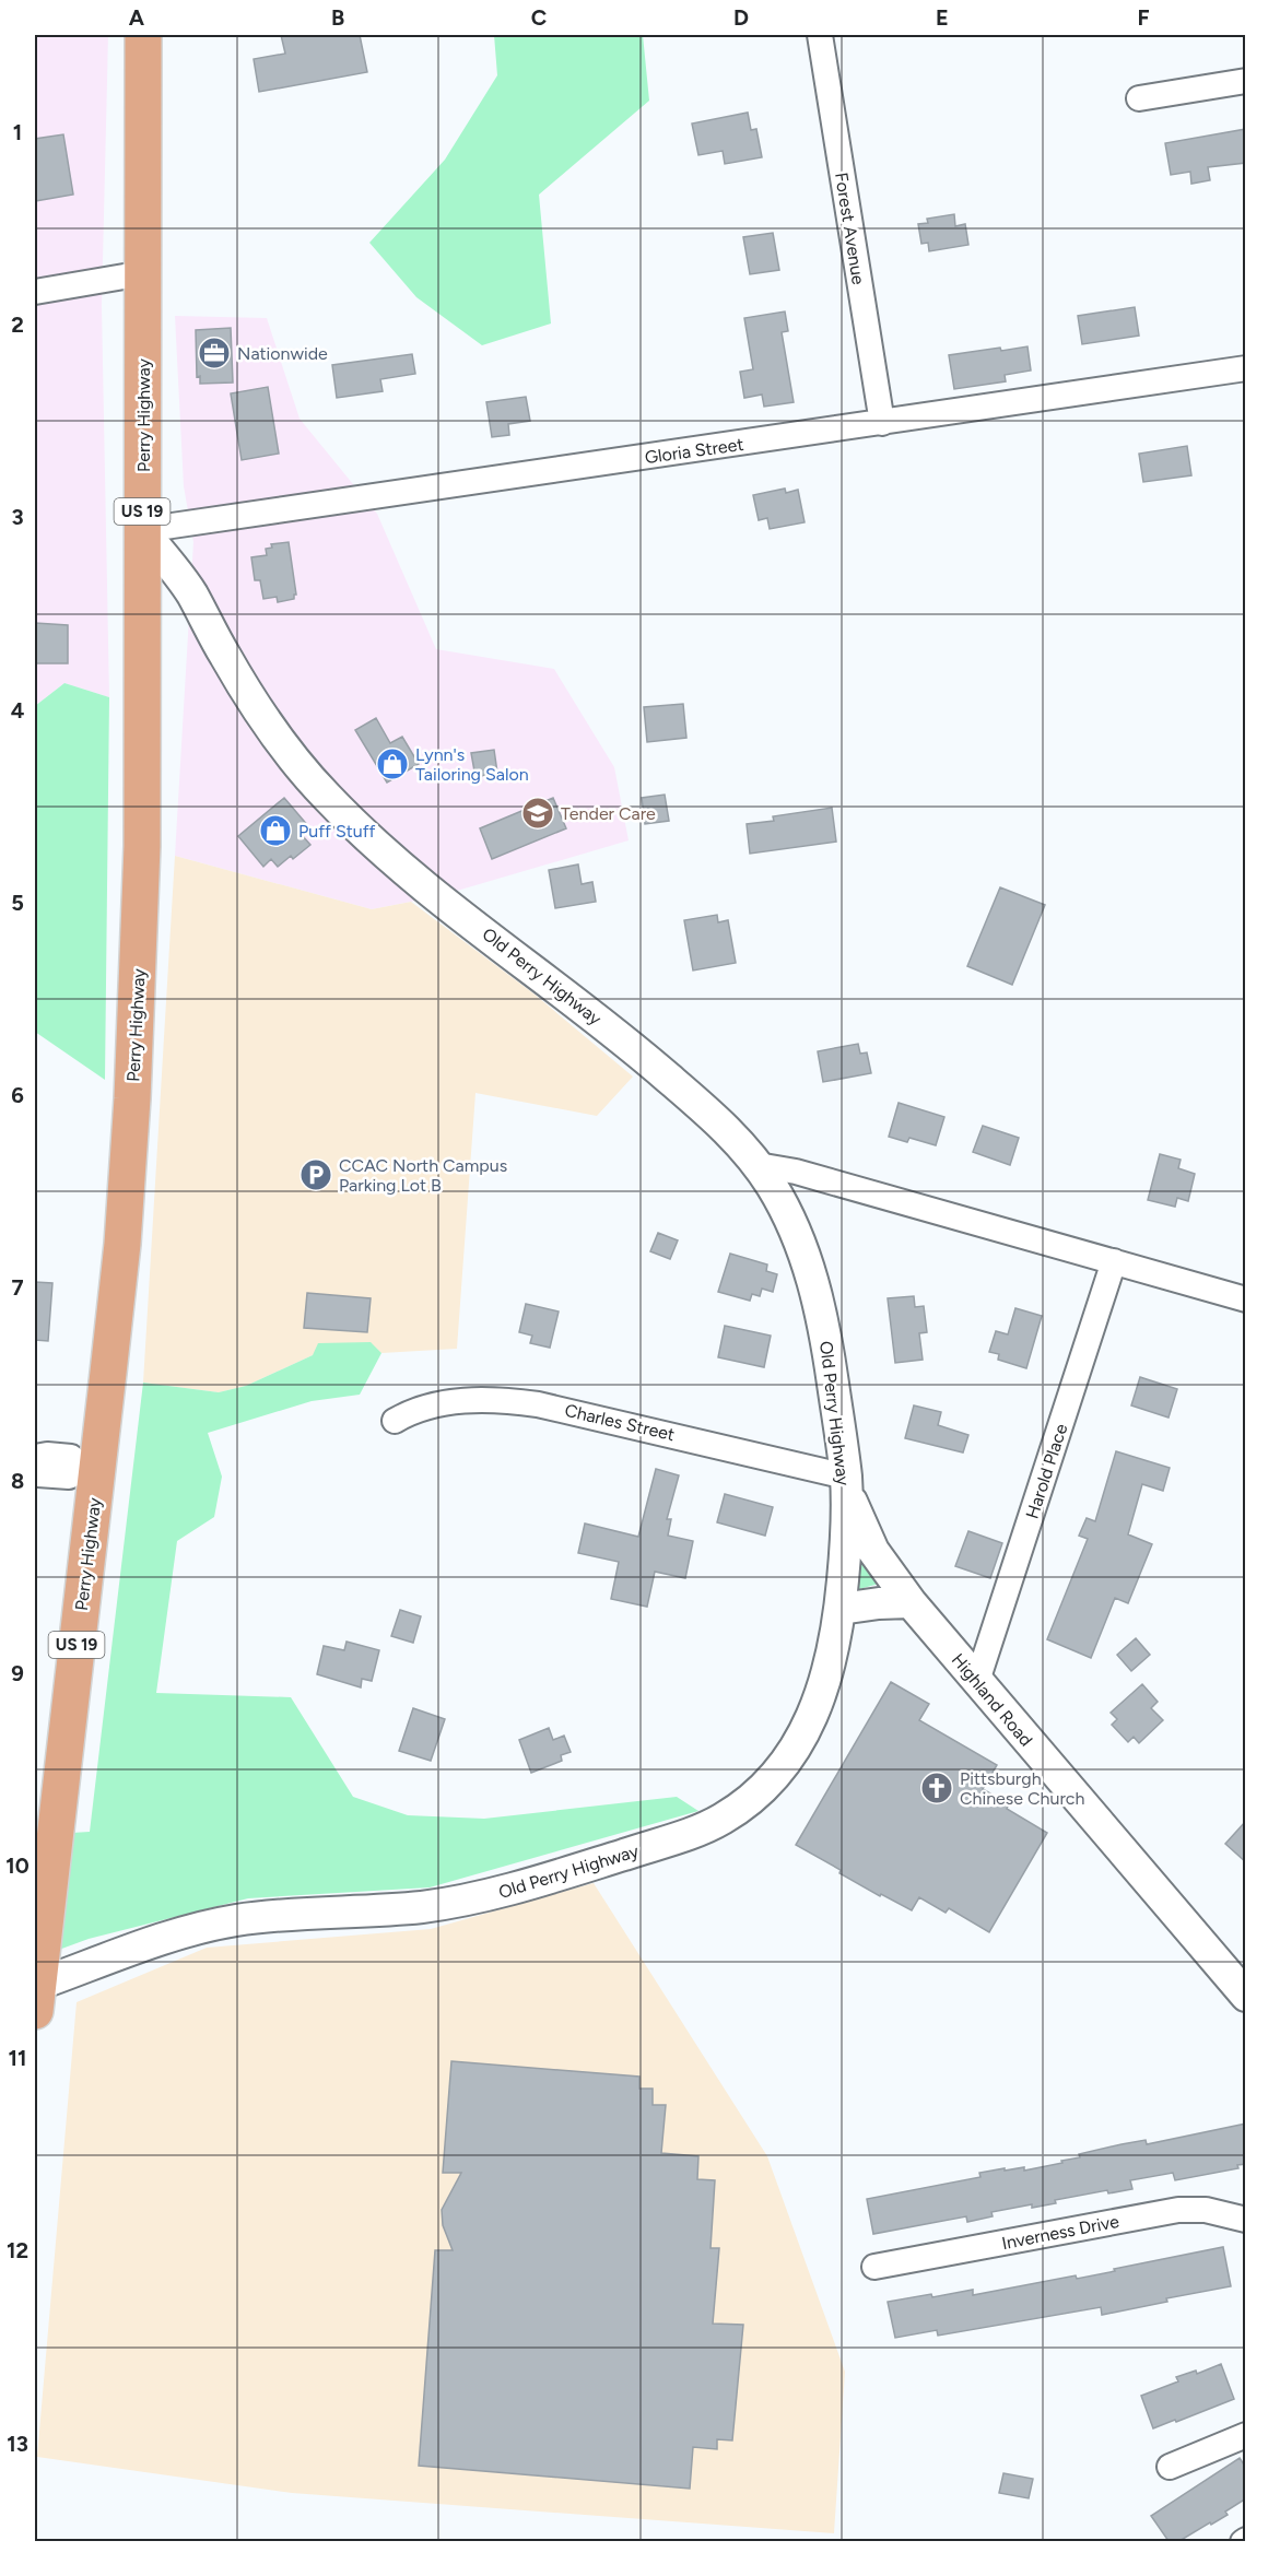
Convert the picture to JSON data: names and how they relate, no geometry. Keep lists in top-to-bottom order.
{
  "streets": {
    "main road": ["Perry Highway", "US 19"],
    "street": [
      "Forest Avenue",
      "Gloria Street",
      "Old Perry Highway",
      "Charles Street",
      "Harold Place",
      "Highland Road",
      "Inverness Drive"
    ]
  },
  "crossings": [
    ["Forest Avenue", "Gloria Street"],
    ["Perry Highway", "Gloria Street"],
    ["Perry Highway", "Old Perry Highway"],
    ["Gloria Street", "Old Perry Highway"],
    ["Old Perry Highway", "Charles Street"],
    ["Old Perry Highway", "Highland Road"],
    ["Charles Street", "Highland Road"],
    ["Harold Place", "Highland Road"]
  ],
  "places": {
    "office": ["Nationwide"],
    "shop": ["Lynn's Tailoring Salon", "Puff Stuff"],
    "school or university": ["Tender Care"],
    "parking": ["CCAC North Campus Parking Lot B"],
    "church": ["Pittsburgh Chinese Church"]
  },
  "grid": {
    "columns": [
      "A",
      "B",
      "C",
      "D",
      "E",
      "F"
    ],
    "rows": [
      "1",
      "2",
      "3",
      "4",
      "5",
      "6",
      "7",
      "8",
      "9",
      "10",
      "11",
      "12",
      "13"
    ]
  }
}
